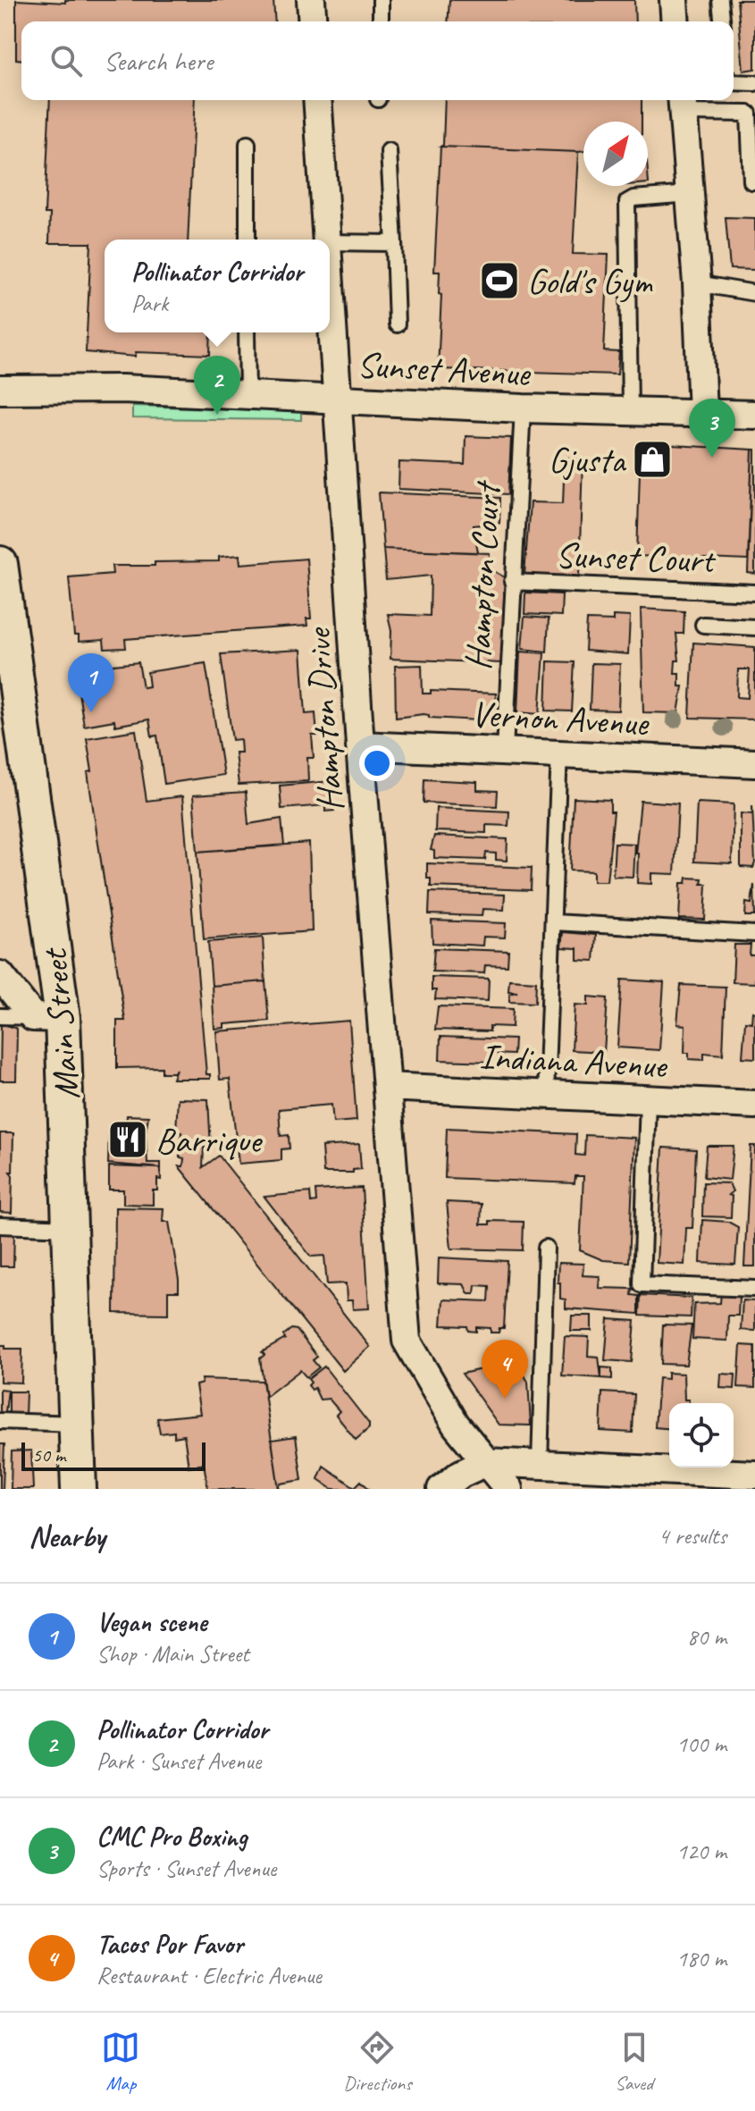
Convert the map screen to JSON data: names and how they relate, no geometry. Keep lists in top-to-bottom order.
{
  "streets": {
    "street": [
      "Sunset Avenue",
      "Vernon Avenue",
      "Hampton Drive",
      "Main Street",
      "Indiana Avenue"
    ],
    "lane": ["Sunset Court", "Hampton Court"]
  },
  "crossings": [
    ["Sunset Avenue", "Hampton Court"],
    ["Sunset Avenue", "Hampton Drive"],
    ["Sunset Court", "Hampton Court"],
    ["Hampton Court", "Vernon Avenue"],
    ["Vernon Avenue", "Hampton Drive"],
    ["Hampton Drive", "Indiana Avenue"]
  ],
  "places": {
    "sports": ["Gold's Gym"],
    "shop": ["Gjusta"],
    "restaurant": ["Barrique"]
  },
  "scale_bar": "50 m",
  "north": "top right",
  "page": {
    "search": "Search here",
    "popup": ["Pollinator Corridor", "Park"],
    "pins": [
      "2",
      "3",
      "1",
      "4"
    ],
    "scale": "50 m",
    "heading": ["Nearby", "4 results"],
    "list": [
      {
        "mark": "1",
        "name": "Vegan scene",
        "note": "Shop · Main Street",
        "value": "80 m"
      },
      {
        "mark": "2",
        "name": "Pollinator Corridor",
        "note": "Park · Sunset Avenue",
        "value": "100 m"
      },
      {
        "mark": "3",
        "name": "CMC Pro Boxing",
        "note": "Sports · Sunset Avenue",
        "value": "120 m"
      },
      {
        "mark": "4",
        "name": "Tacos Por Favor",
        "note": "Restaurant · Electric Avenue",
        "value": "180 m"
      }
    ],
    "nav": ["Map", "Directions", "Saved"]
  }
}
